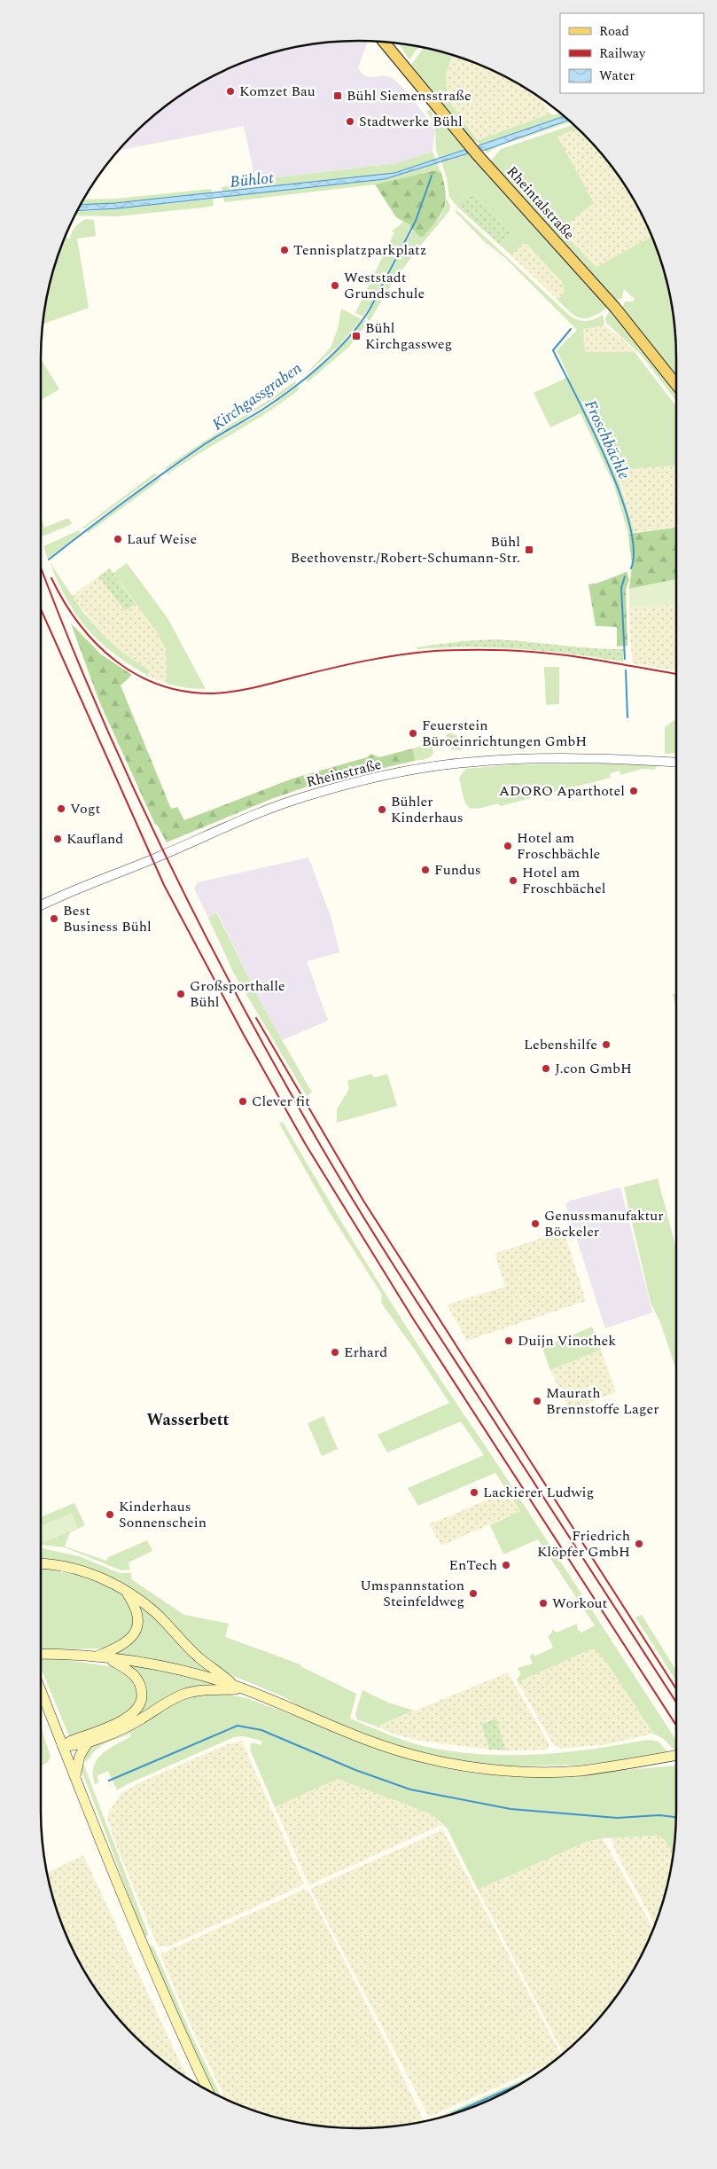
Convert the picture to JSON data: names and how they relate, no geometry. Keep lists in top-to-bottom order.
{
  "streets": {
    "main road": ["Rheintalstraße"],
    "street": ["Rheinstraße"]
  },
  "districts": ["Wasserbett"],
  "water": ["Bühlot", "Kirchgassgraben", "Froschbächle"],
  "places": {
    "other": [
      "Komzet Bau",
      "Stadtwerke Bühl",
      "Tennisplatzparkplatz",
      "Weststadt Grundschule",
      "Lauf Weise",
      "Feuerstein Büroeinrichtungen GmbH",
      "ADORO Aparthotel",
      "Vogt",
      "Bühler Kinderhaus",
      "Kaufland",
      "Hotel am Froschbächle",
      "Fundus",
      "Hotel am Froschbächel",
      "Best Business Bühl",
      "Großsporthalle Bühl",
      "Lebenshilfe",
      "J.con GmbH",
      "Clever fit",
      "Genussmanufaktur Böckeler",
      "Duijn Vinothek",
      "Erhard",
      "Maurath Brennstoffe Lager",
      "Lackierer Ludwig",
      "Kinderhaus Sonnenschein",
      "Friedrich Klöpfer GmbH",
      "EnTech",
      "Umspannstation Steinfeldweg",
      "Workout"
    ],
    "transit": ["Bühl Siemensstraße", "Bühl Kirchgassweg", "Bühl Beethovenstr./Robert-Schumann-Str."]
  },
  "legend": ["Road", "Railway", "Water"]
}
